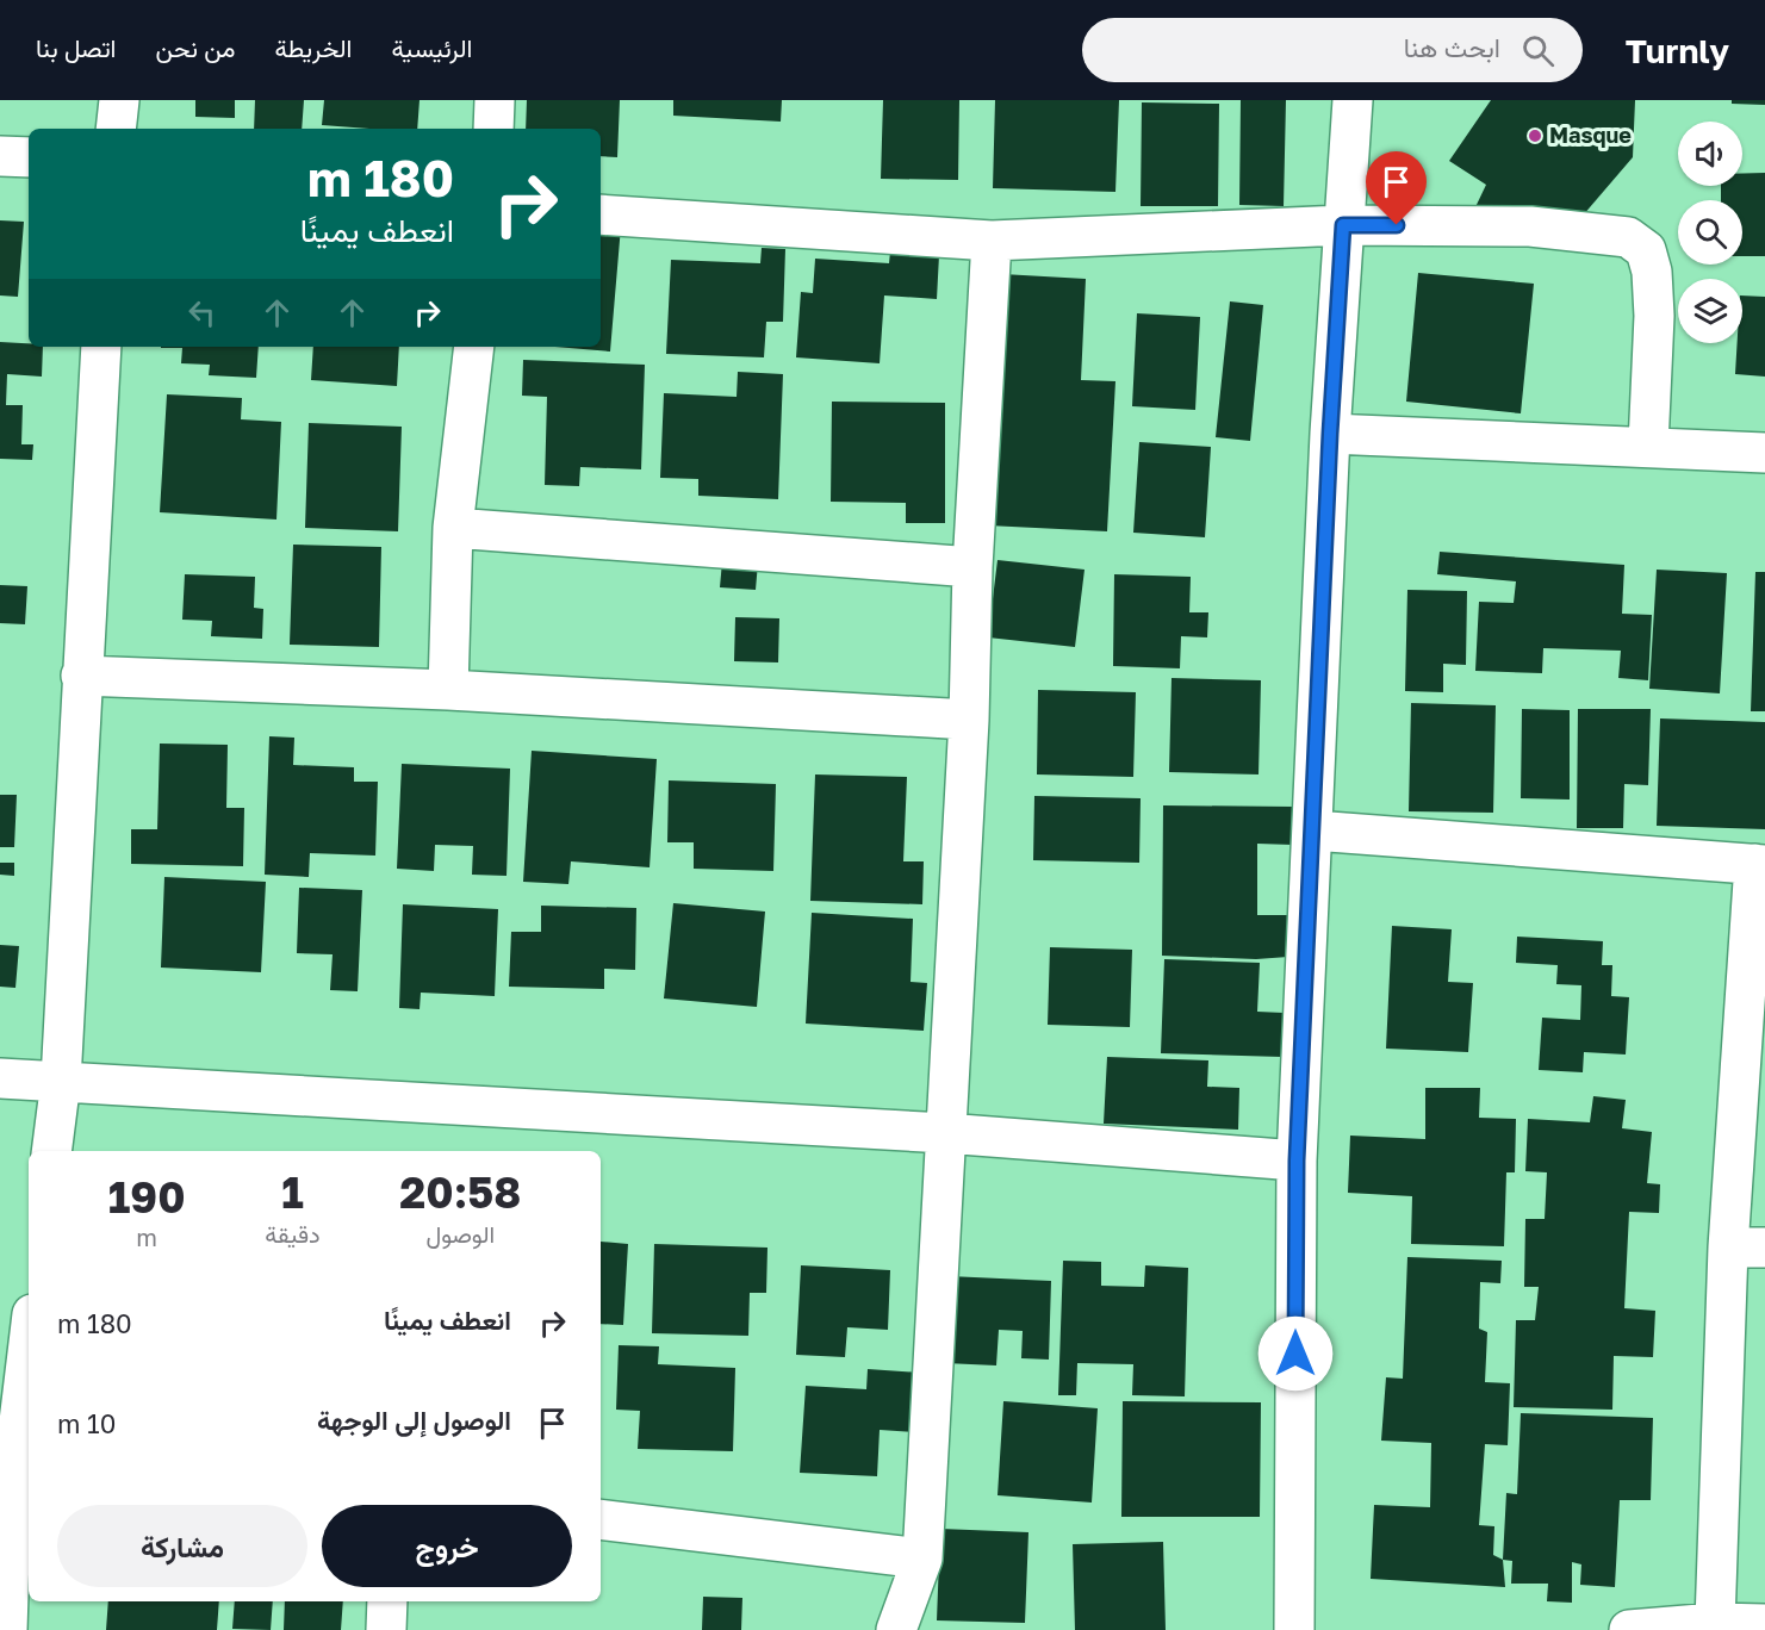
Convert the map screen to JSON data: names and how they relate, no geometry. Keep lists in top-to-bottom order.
{
  "places": ["Masque"],
  "page": {
    "header": "Turnly",
    "search": "ابحث هنا",
    "nav": [
      "الرئيسية",
      "الخريطة",
      "من نحن",
      "اتصل بنا"
    ],
    "turn": ["180 m", "انعطف يمينًا"],
    "eta": [
      "20:58",
      "الوصول",
      "1",
      "دقيقة",
      "190",
      "m"
    ],
    "list": [
      {
        "name": "انعطف يمينًا",
        "value": "180 m"
      },
      {
        "name": "الوصول إلى الوجهة",
        "value": "10 m"
      }
    ],
    "buttons": ["خروج", "مشاركة"]
  }
}
